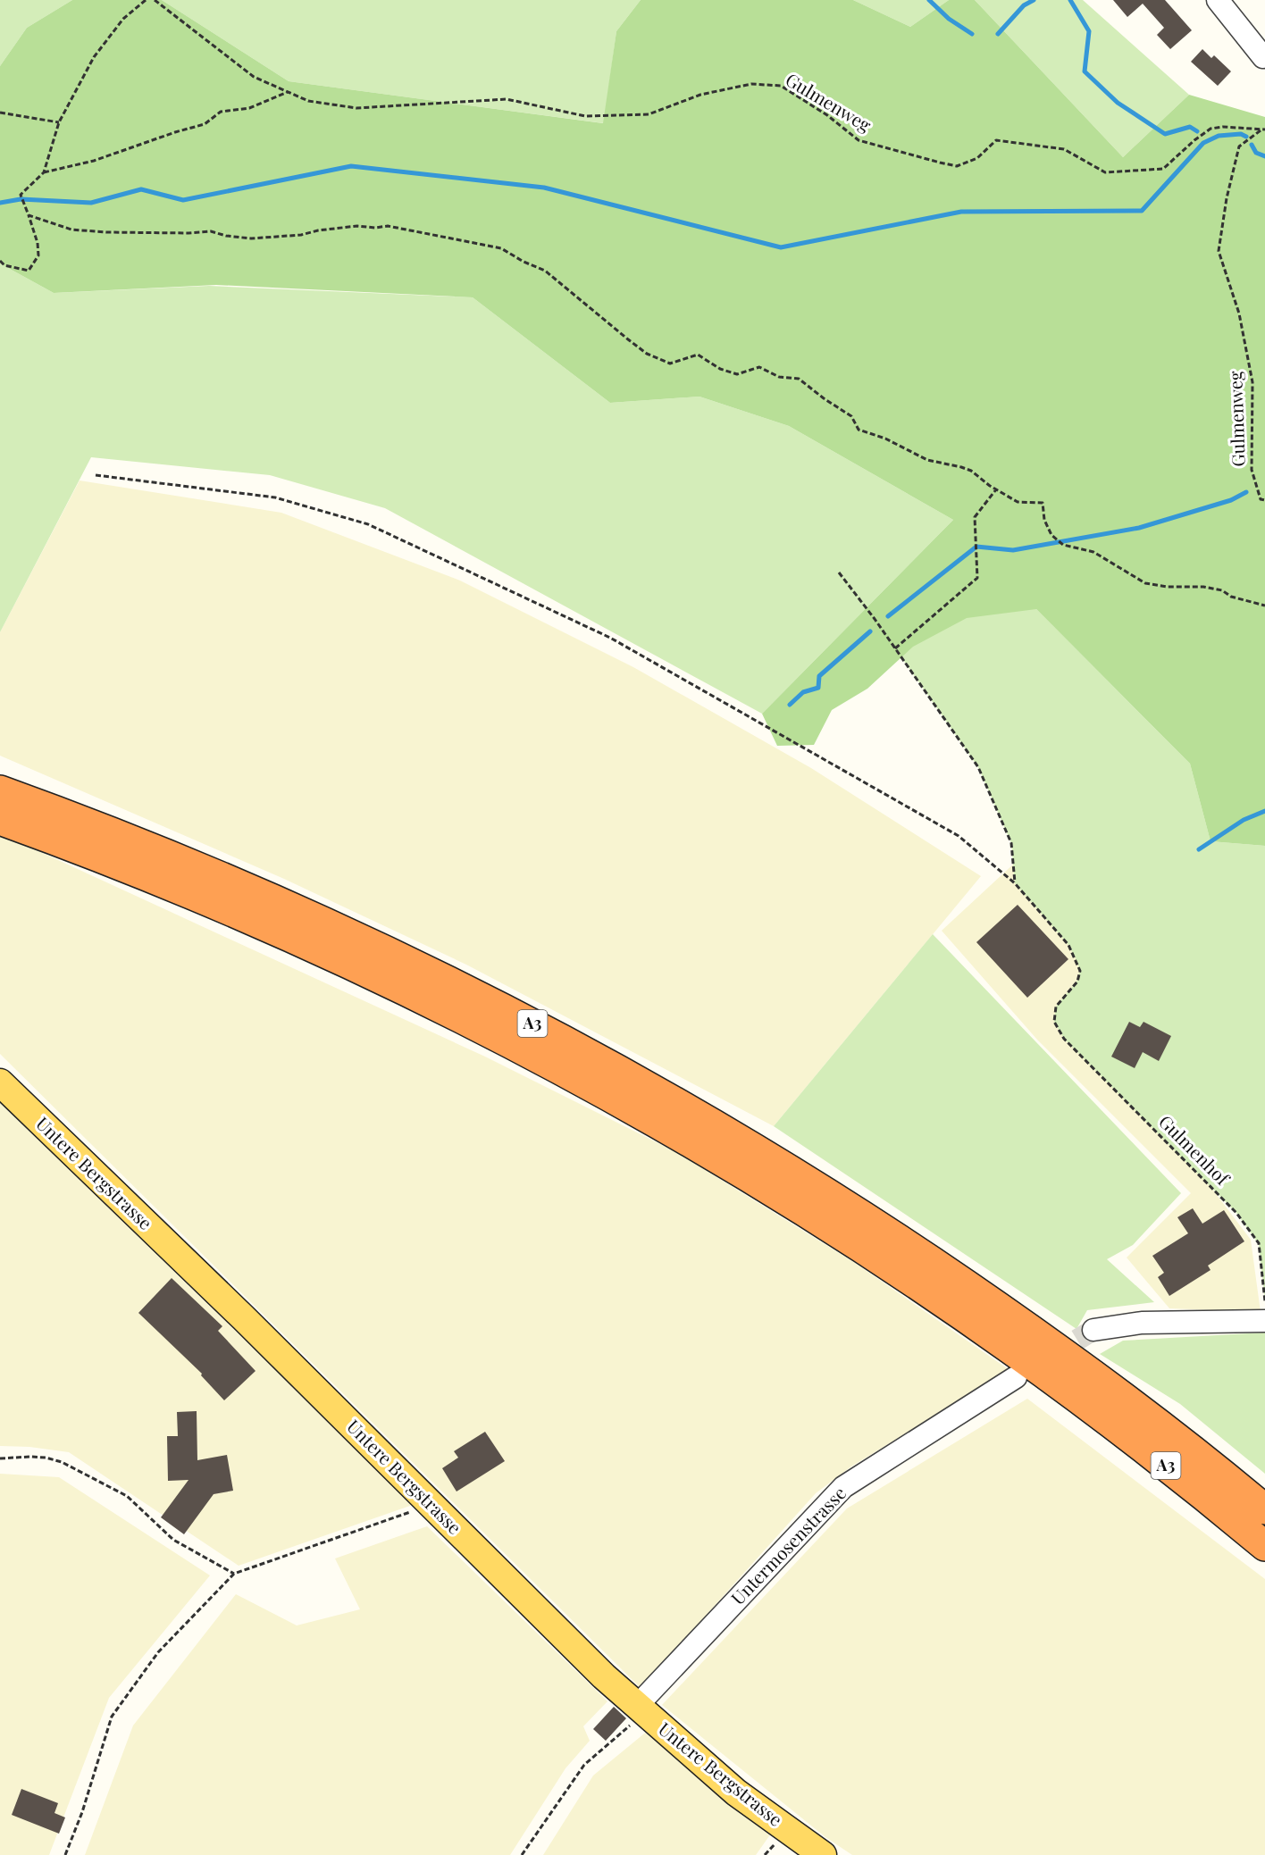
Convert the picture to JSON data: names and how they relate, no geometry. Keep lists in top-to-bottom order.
{
  "streets": {
    "highway": ["A3"],
    "main road": ["Untere Bergstrasse"],
    "street": ["Untermosenstrasse"],
    "path": ["Gulmenweg", "Gulmenhof"]
  },
  "crossings": [
    ["Untere Bergstrasse", "Untermosenstrasse"]
  ]
}
